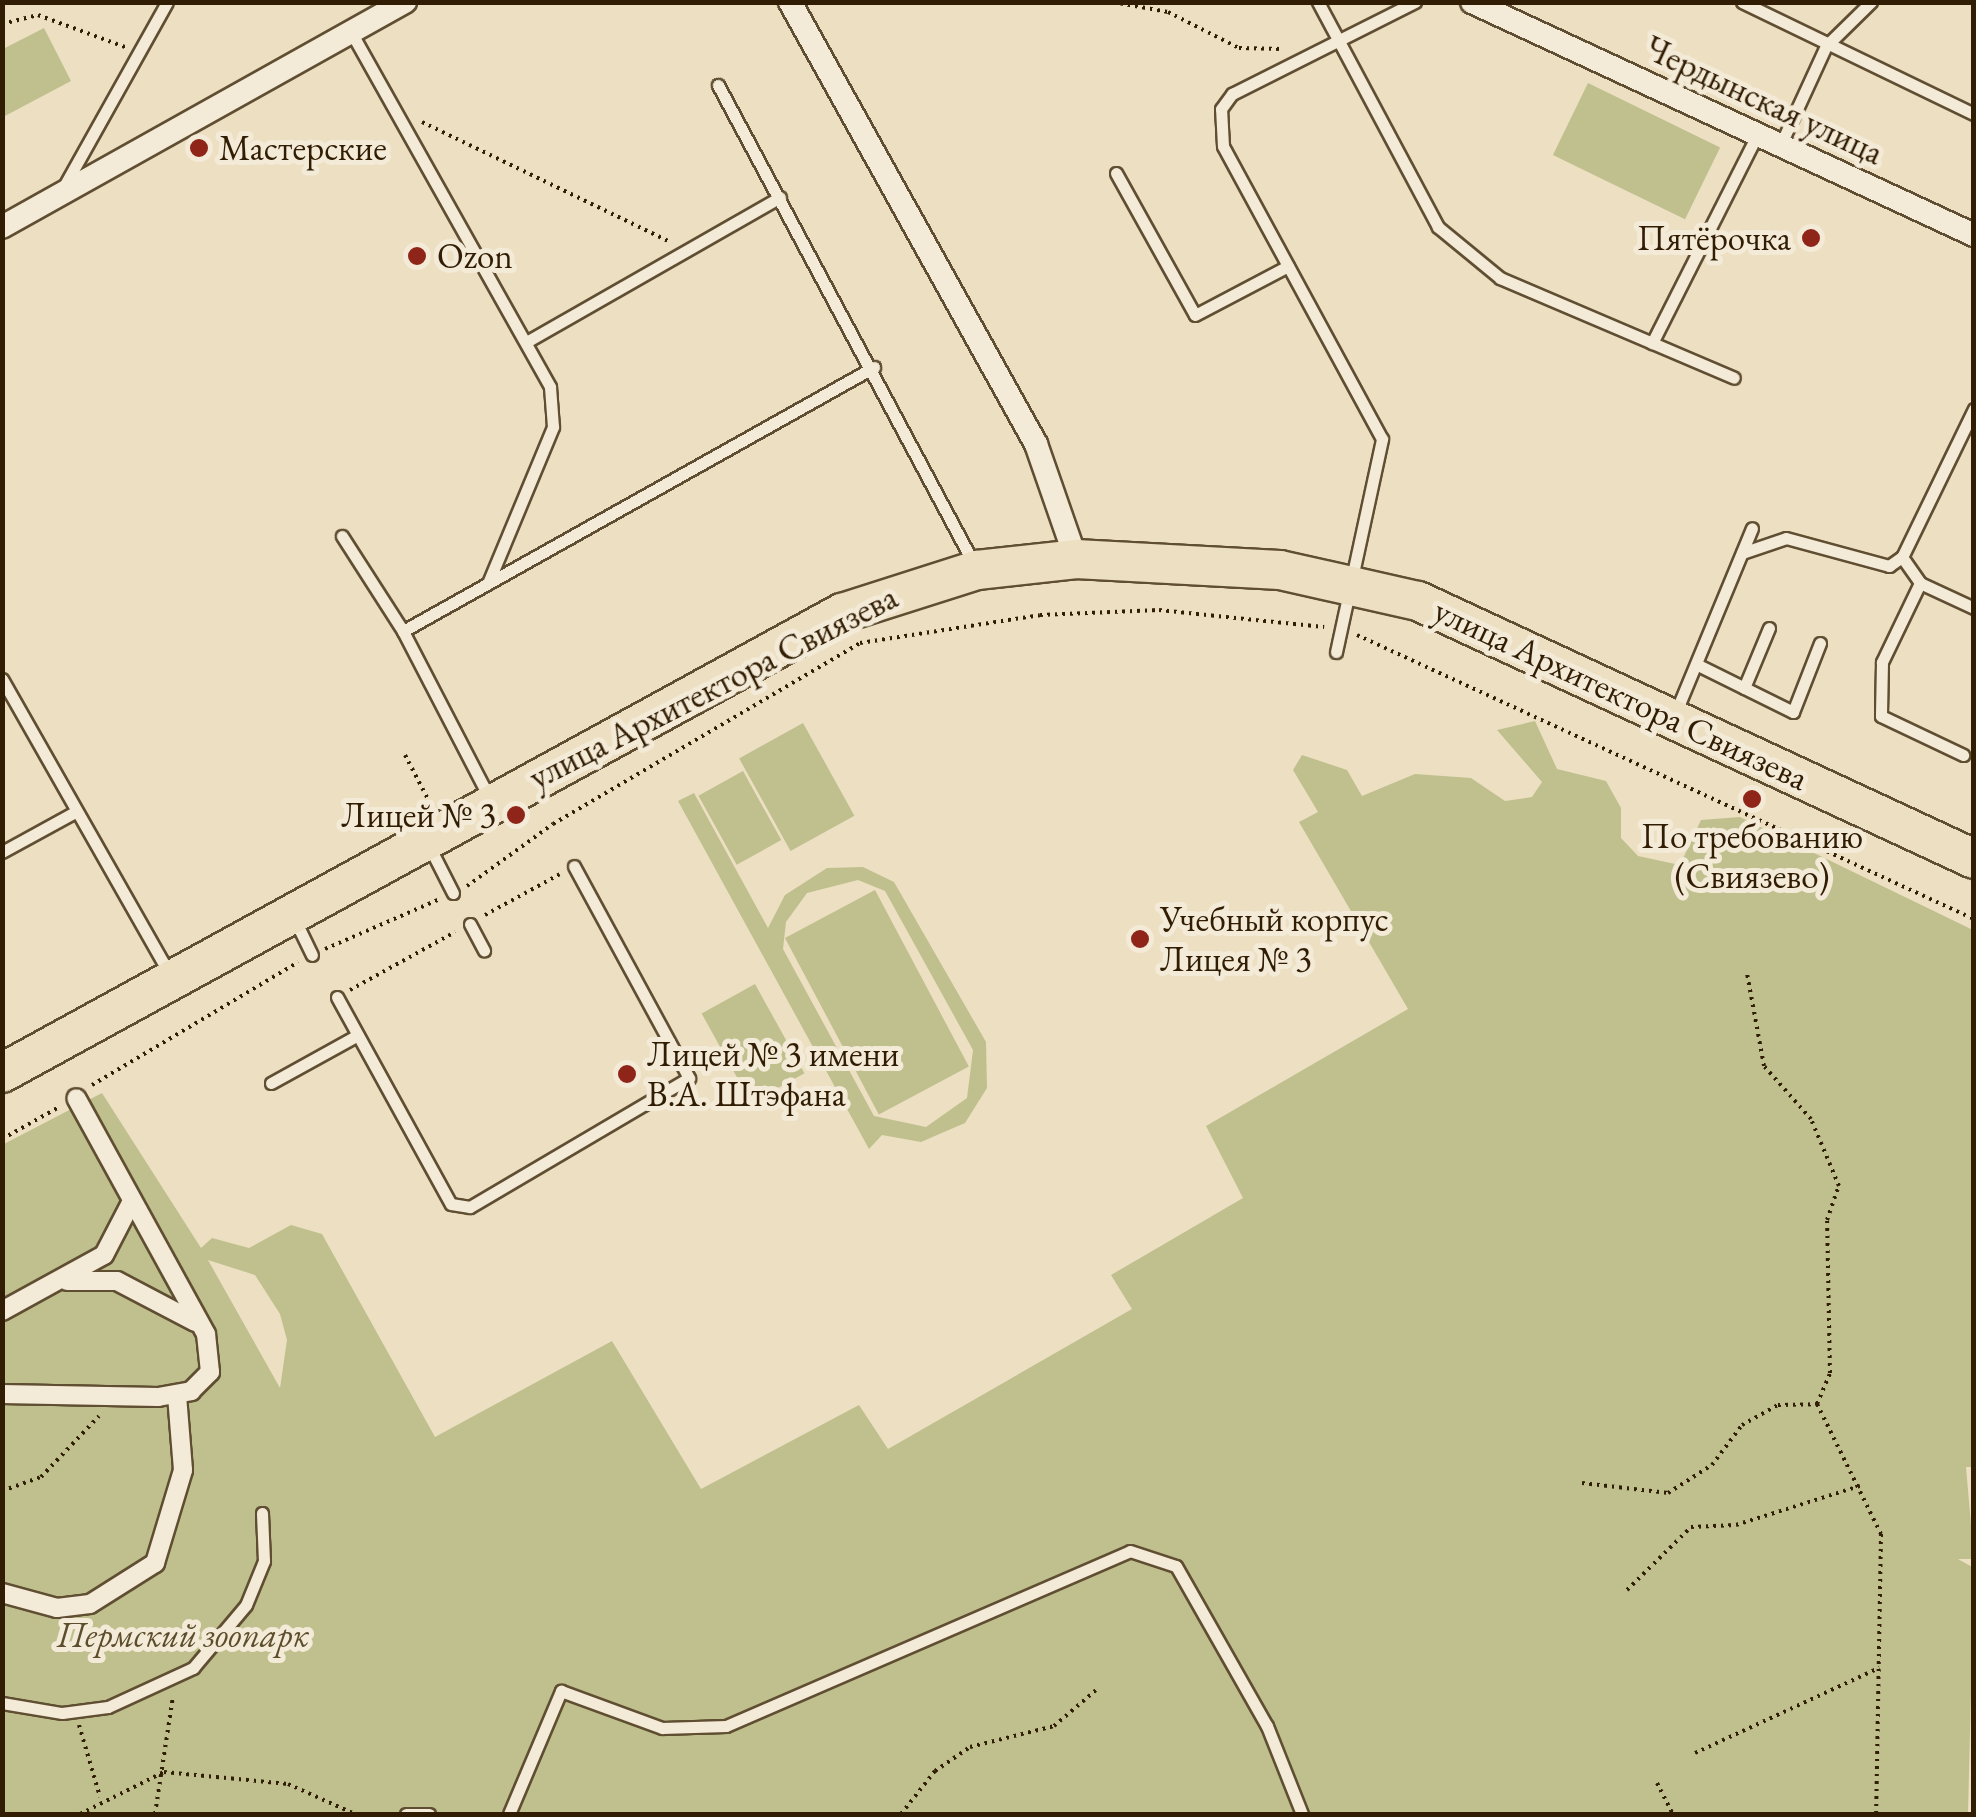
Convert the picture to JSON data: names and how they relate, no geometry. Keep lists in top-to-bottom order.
{
  "streets": {
    "main road": ["улица Архитектора Свиязева"],
    "street": ["Чердынская улица"]
  },
  "parks": ["Пермский зоопарк"],
  "places": [
    "Мастерские",
    "Пятёрочка",
    "Ozon",
    "По требованию (Свиязево)",
    "Лицей № 3",
    "Учебный корпус Лицея № 3",
    "Лицей № 3 имени В.А. Штэфана"
  ]
}
